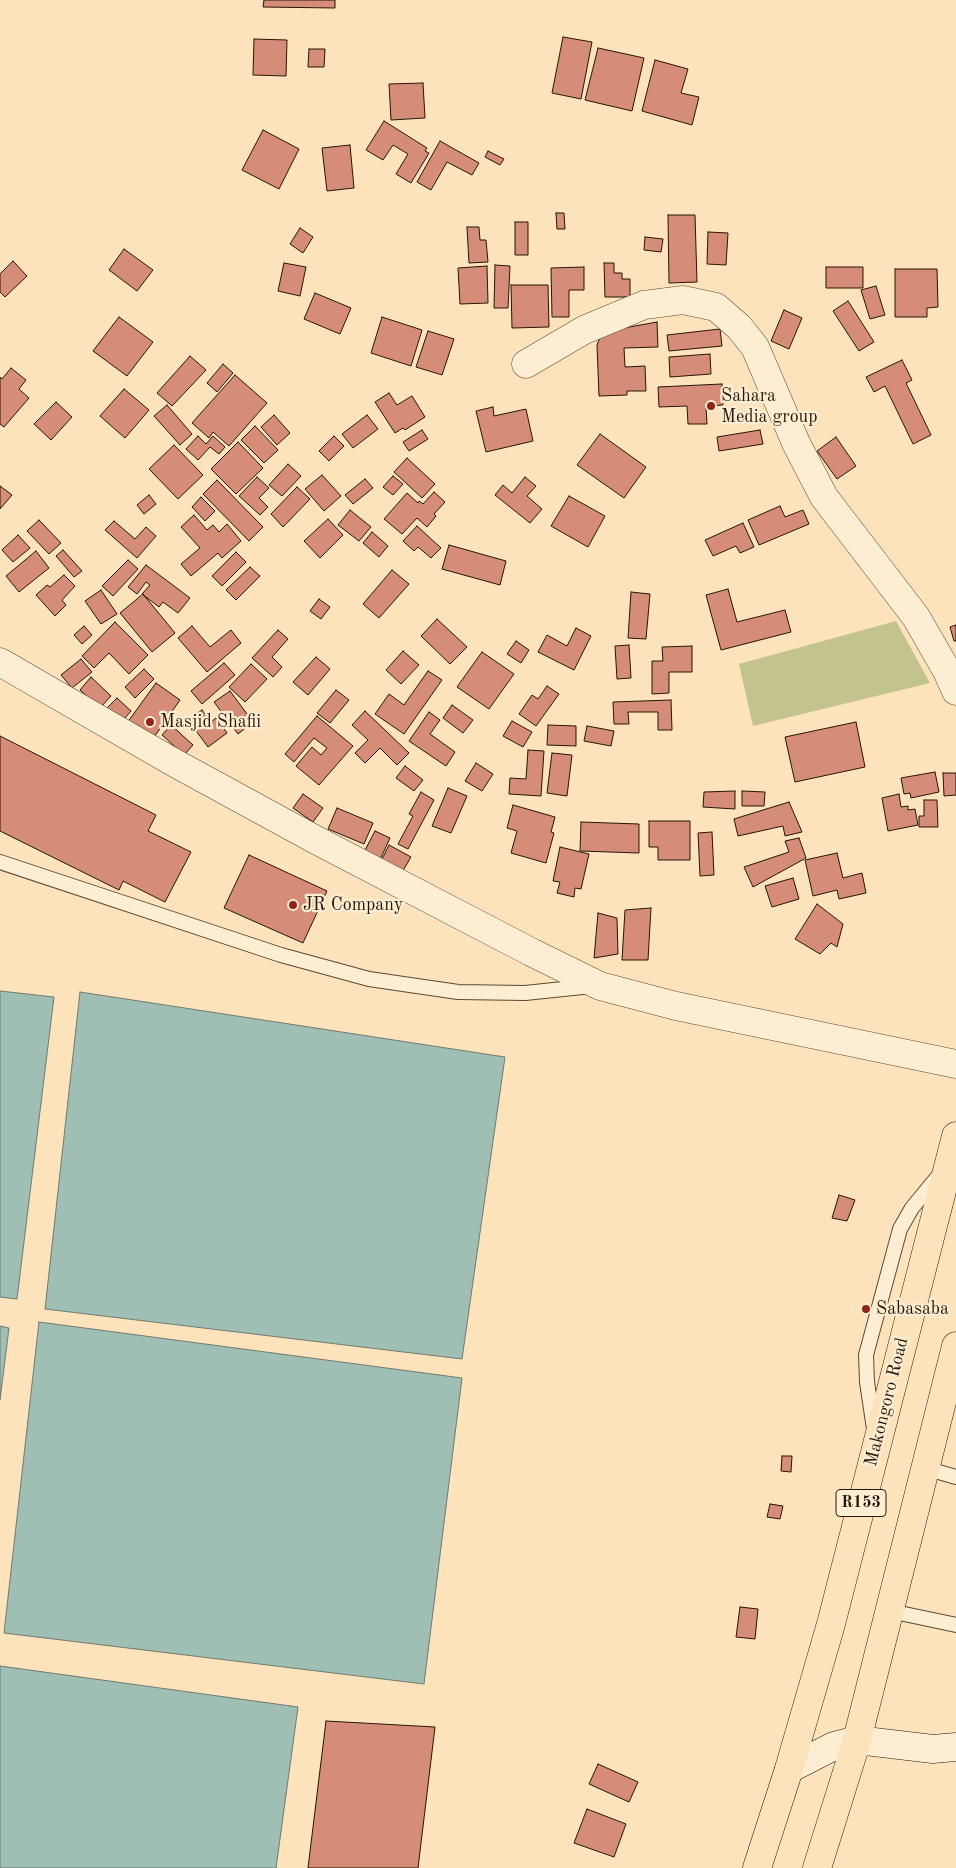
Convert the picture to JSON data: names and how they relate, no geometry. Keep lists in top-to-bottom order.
{
  "streets": {
    "main road": ["Makongoro Road", "R153"]
  },
  "places": [
    "Sahara Media group",
    "Masjid Shafii",
    "JR Company",
    "Sabasaba"
  ]
}
